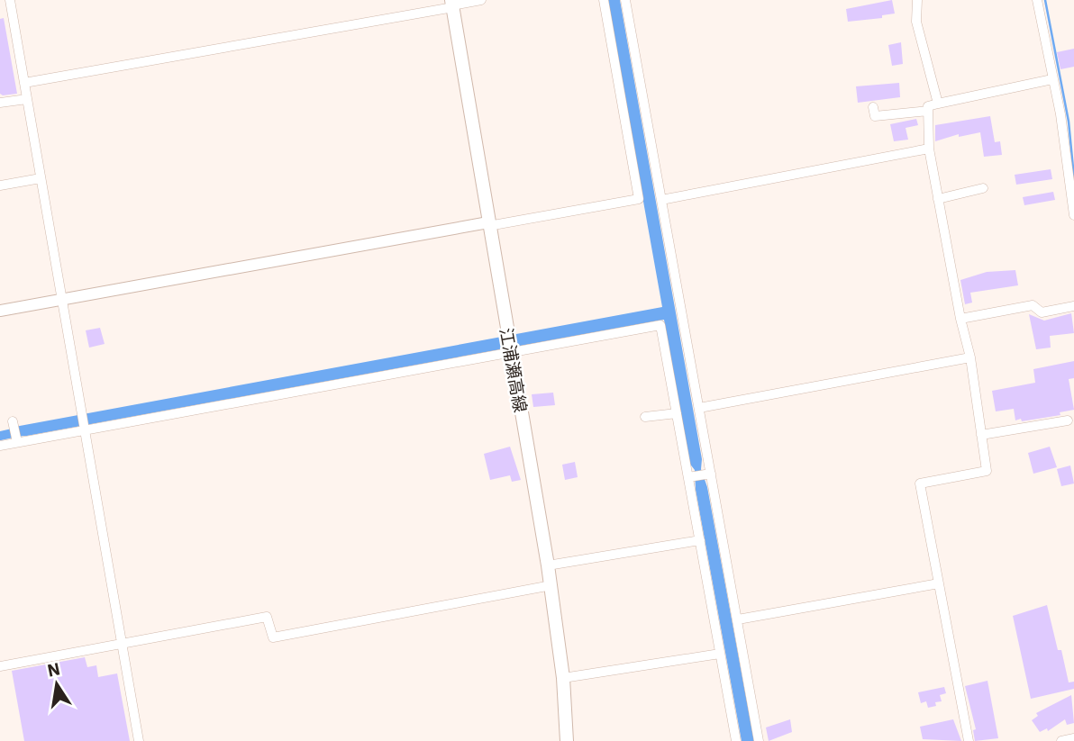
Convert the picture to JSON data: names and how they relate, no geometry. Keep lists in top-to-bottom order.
{
  "streets": {
    "main road": ["江浦瀬高線"]
  },
  "north": "top"
}
